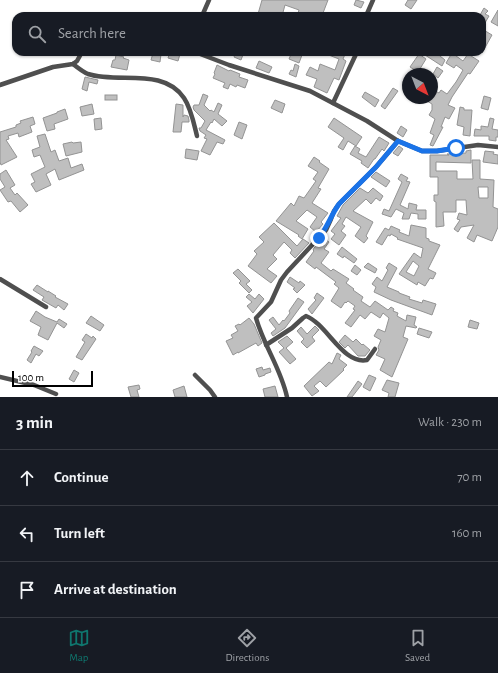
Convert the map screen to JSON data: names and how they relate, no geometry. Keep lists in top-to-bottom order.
{
  "scale_bar": "100 m",
  "north": "bottom right",
  "page": {
    "search": "Search here",
    "scale": "100 m",
    "heading": ["3 min", "Walk · 230 m"],
    "list": [
      ["Continue", "70 m"],
      ["Turn left", "160 m"],
      "Arrive at destination"
    ],
    "nav": ["Map", "Directions", "Saved"]
  }
}
